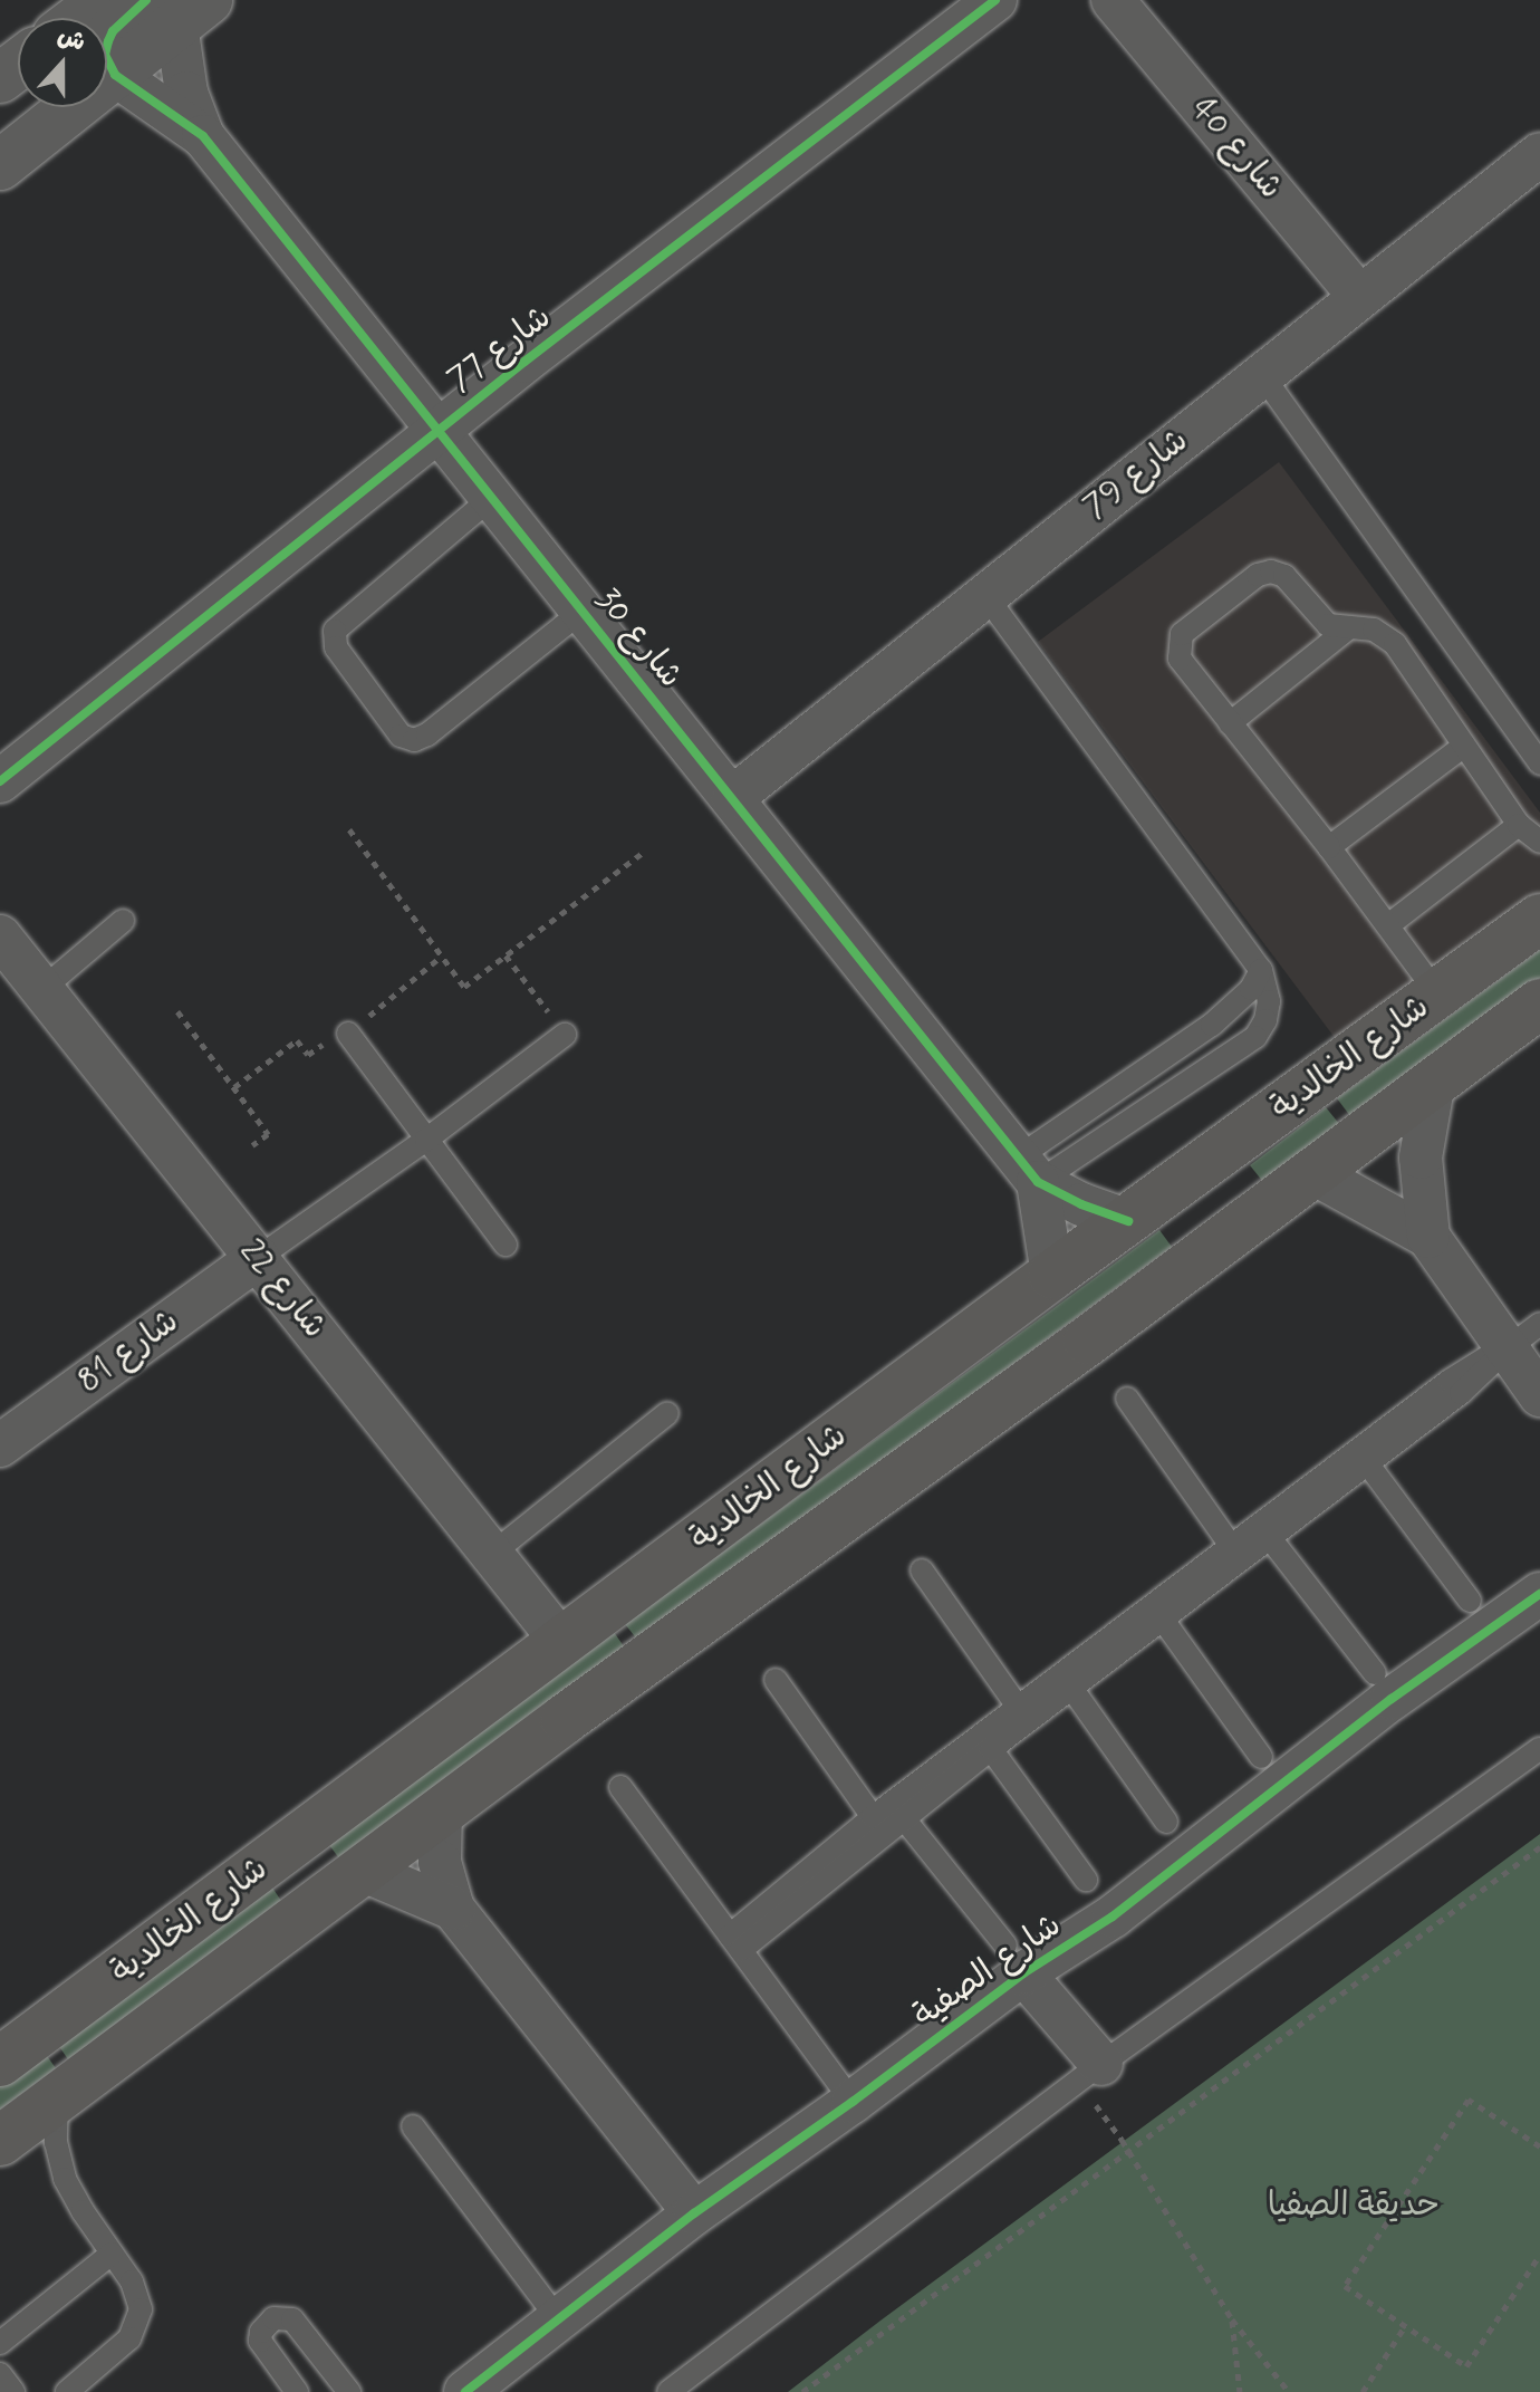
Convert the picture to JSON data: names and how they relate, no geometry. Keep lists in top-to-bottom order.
{
  "streets": {
    "main road": ["شارع الخالدية"],
    "street": [
      "شارع 40",
      "شارع 77",
      "شارع 79",
      "شارع 30",
      "شارع 22",
      "شارع 81",
      "شارع الصفية"
    ]
  },
  "crossings": [
    ["شارع 40", "شارع 79"],
    ["شارع 77", "شارع 30"],
    ["شارع 79", "شارع 30"],
    ["شارع 30", "شارع الخالدية"],
    ["شارع الخالدية", "شارع 22"],
    ["شارع 22", "شارع 81"]
  ],
  "parks": ["حديقة الصفيا"],
  "north": "top"
}
